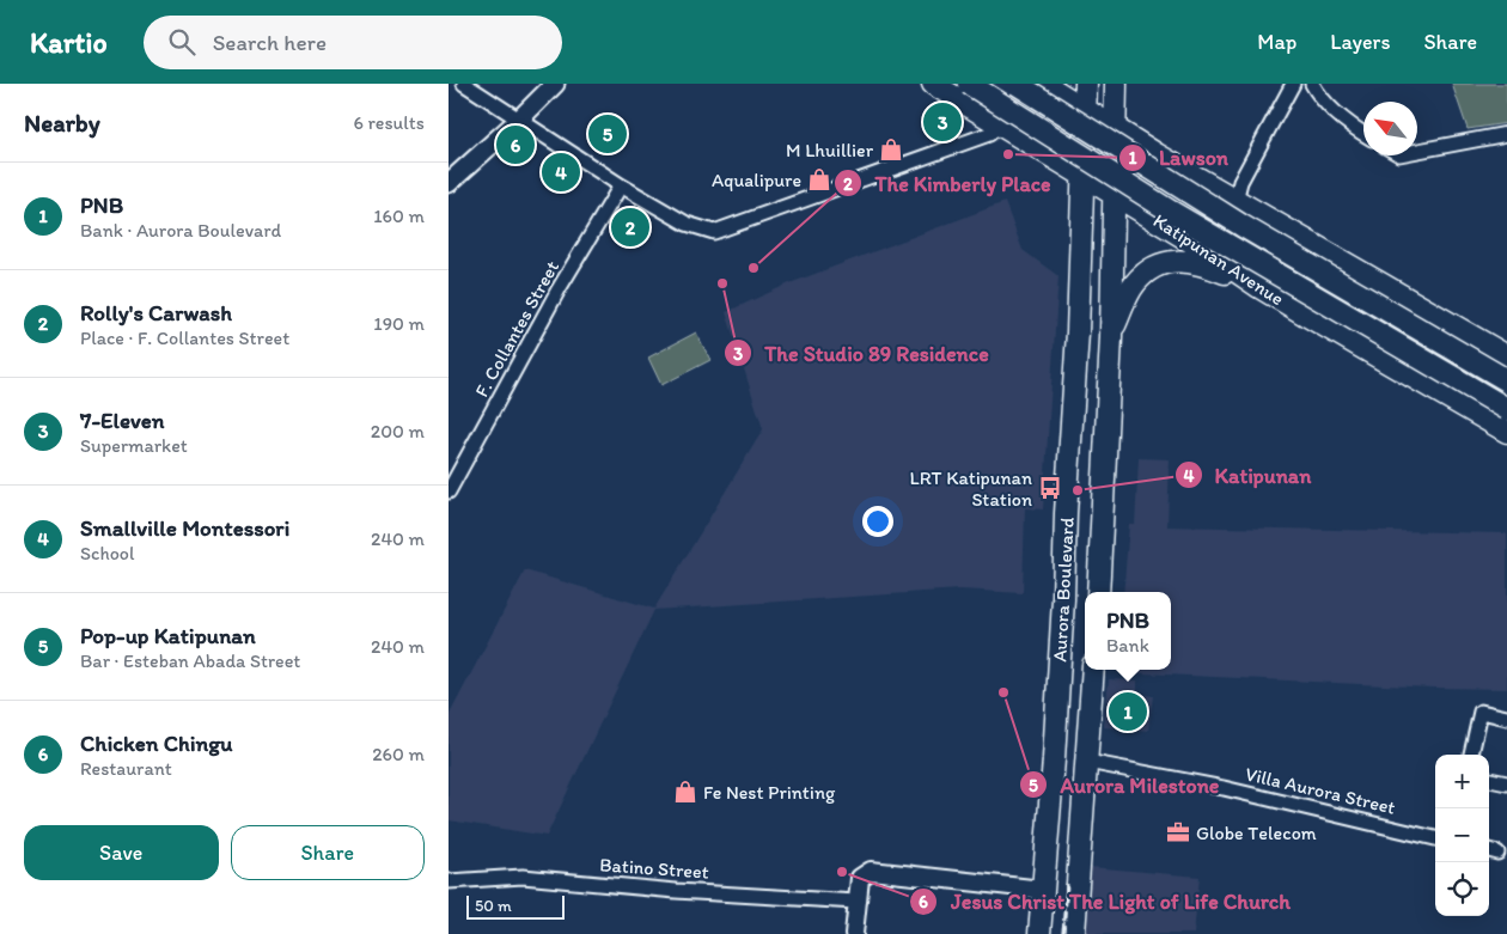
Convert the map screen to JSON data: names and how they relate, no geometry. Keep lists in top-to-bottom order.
{
  "streets": {
    "main road": ["Katipunan Avenue", "Aurora Boulevard"],
    "street": ["F. Collantes Street", "Villa Aurora Street", "Batino Street"]
  },
  "crossings": [
    ["Katipunan Avenue", "Aurora Boulevard"],
    ["Aurora Boulevard", "Villa Aurora Street"]
  ],
  "places": {
    "shop": ["M Lhuillier", "Aqualipure", "Fe Nest Printing"],
    "other": [
      "Lawson",
      "The Kimberly Place",
      "The Studio 89 Residence",
      "Katipunan",
      "Aurora Milestone",
      "Jesus Christ The Light of Life Church"
    ],
    "bus stop": ["LRT Katipunan Station"],
    "office": ["Globe Telecom"]
  },
  "scale_bar": "50 m",
  "north": "top left",
  "page": {
    "header": "Kartio",
    "search": "Search here",
    "nav": ["Map", "Layers", "Share"],
    "heading": ["Nearby", "6 results"],
    "pins": [
      "3",
      "5",
      "6",
      "4",
      "2",
      "1"
    ],
    "list": [
      {
        "mark": "1",
        "name": "PNB",
        "note": "Bank · Aurora Boulevard",
        "value": "160 m"
      },
      {
        "mark": "2",
        "name": "Rolly's Carwash",
        "note": "Place · F. Collantes Street",
        "value": "190 m"
      },
      {
        "mark": "3",
        "name": "7-Eleven",
        "note": "Supermarket",
        "value": "200 m"
      },
      {
        "mark": "4",
        "name": "Smallville Montessori",
        "note": "School",
        "value": "240 m"
      },
      {
        "mark": "5",
        "name": "Pop-up Katipunan",
        "note": "Bar · Esteban Abada Street",
        "value": "240 m"
      },
      {
        "mark": "6",
        "name": "Chicken Chingu",
        "note": "Restaurant",
        "value": "260 m"
      }
    ],
    "popup": ["PNB", "Bank"],
    "map_buttons": ["+", "−"],
    "buttons": ["Save", "Share"],
    "scale": "50 m"
  }
}
